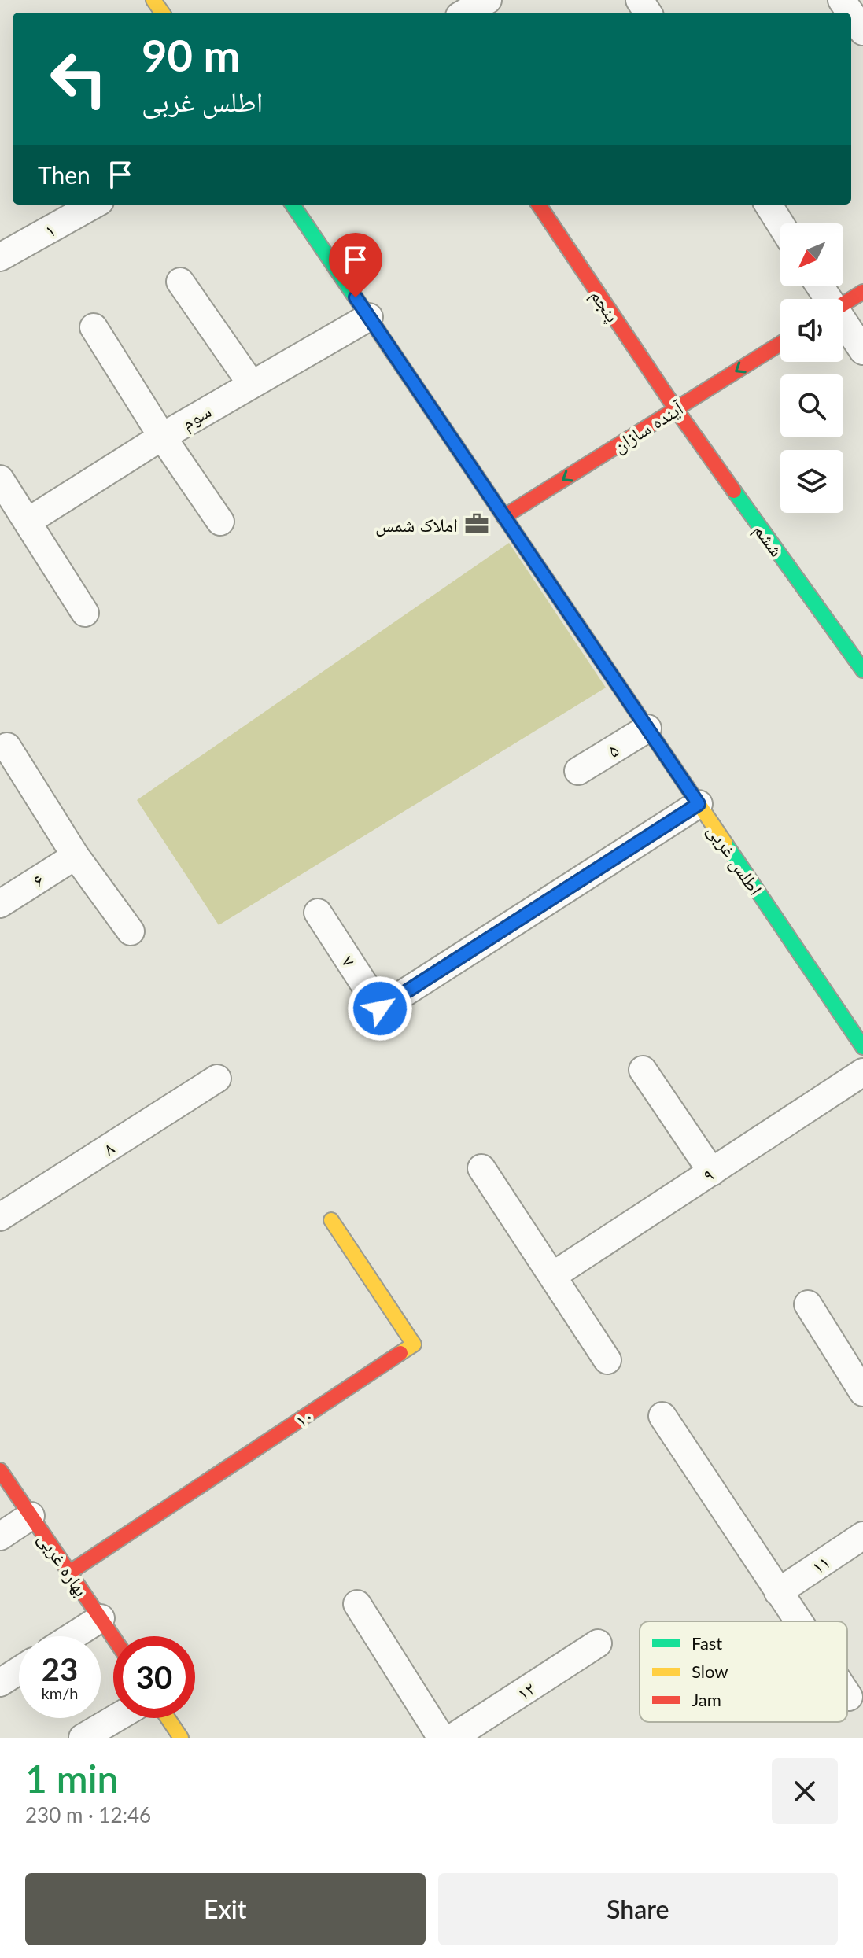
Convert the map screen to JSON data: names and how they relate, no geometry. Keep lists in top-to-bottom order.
{
  "streets": {
    "street": [
      "۱",
      "پنجم",
      "سوم",
      "آینده سازان",
      "ششم",
      "۵",
      "اطلس غربی",
      "۶",
      "۷",
      "۸",
      "۹",
      "۱۰",
      "بهاره غربی",
      "۱۱",
      "۱۲"
    ]
  },
  "crossings": [
    ["پنجم", "آینده سازان"],
    ["پنجم", "ششم"],
    ["سوم", "اطلس غربی"],
    ["آینده سازان", "ششم"],
    ["آینده سازان", "اطلس غربی"],
    ["۵", "اطلس غربی"],
    ["اطلس غربی", "۷"],
    ["۱۰", "بهاره غربی"]
  ],
  "one_way": ["آینده سازان"],
  "places": {
    "office": ["املاک شمس"]
  },
  "legend": ["Fast", "Slow", "Jam"],
  "north": "bottom left",
  "page": {
    "turn": ["90 m", "اطلس غربی"],
    "then": "Then",
    "speed": "23 km/h",
    "limit": "30",
    "heading": ["1 min", "230 m · 12:46"],
    "buttons": ["Exit", "Share"]
  }
}
